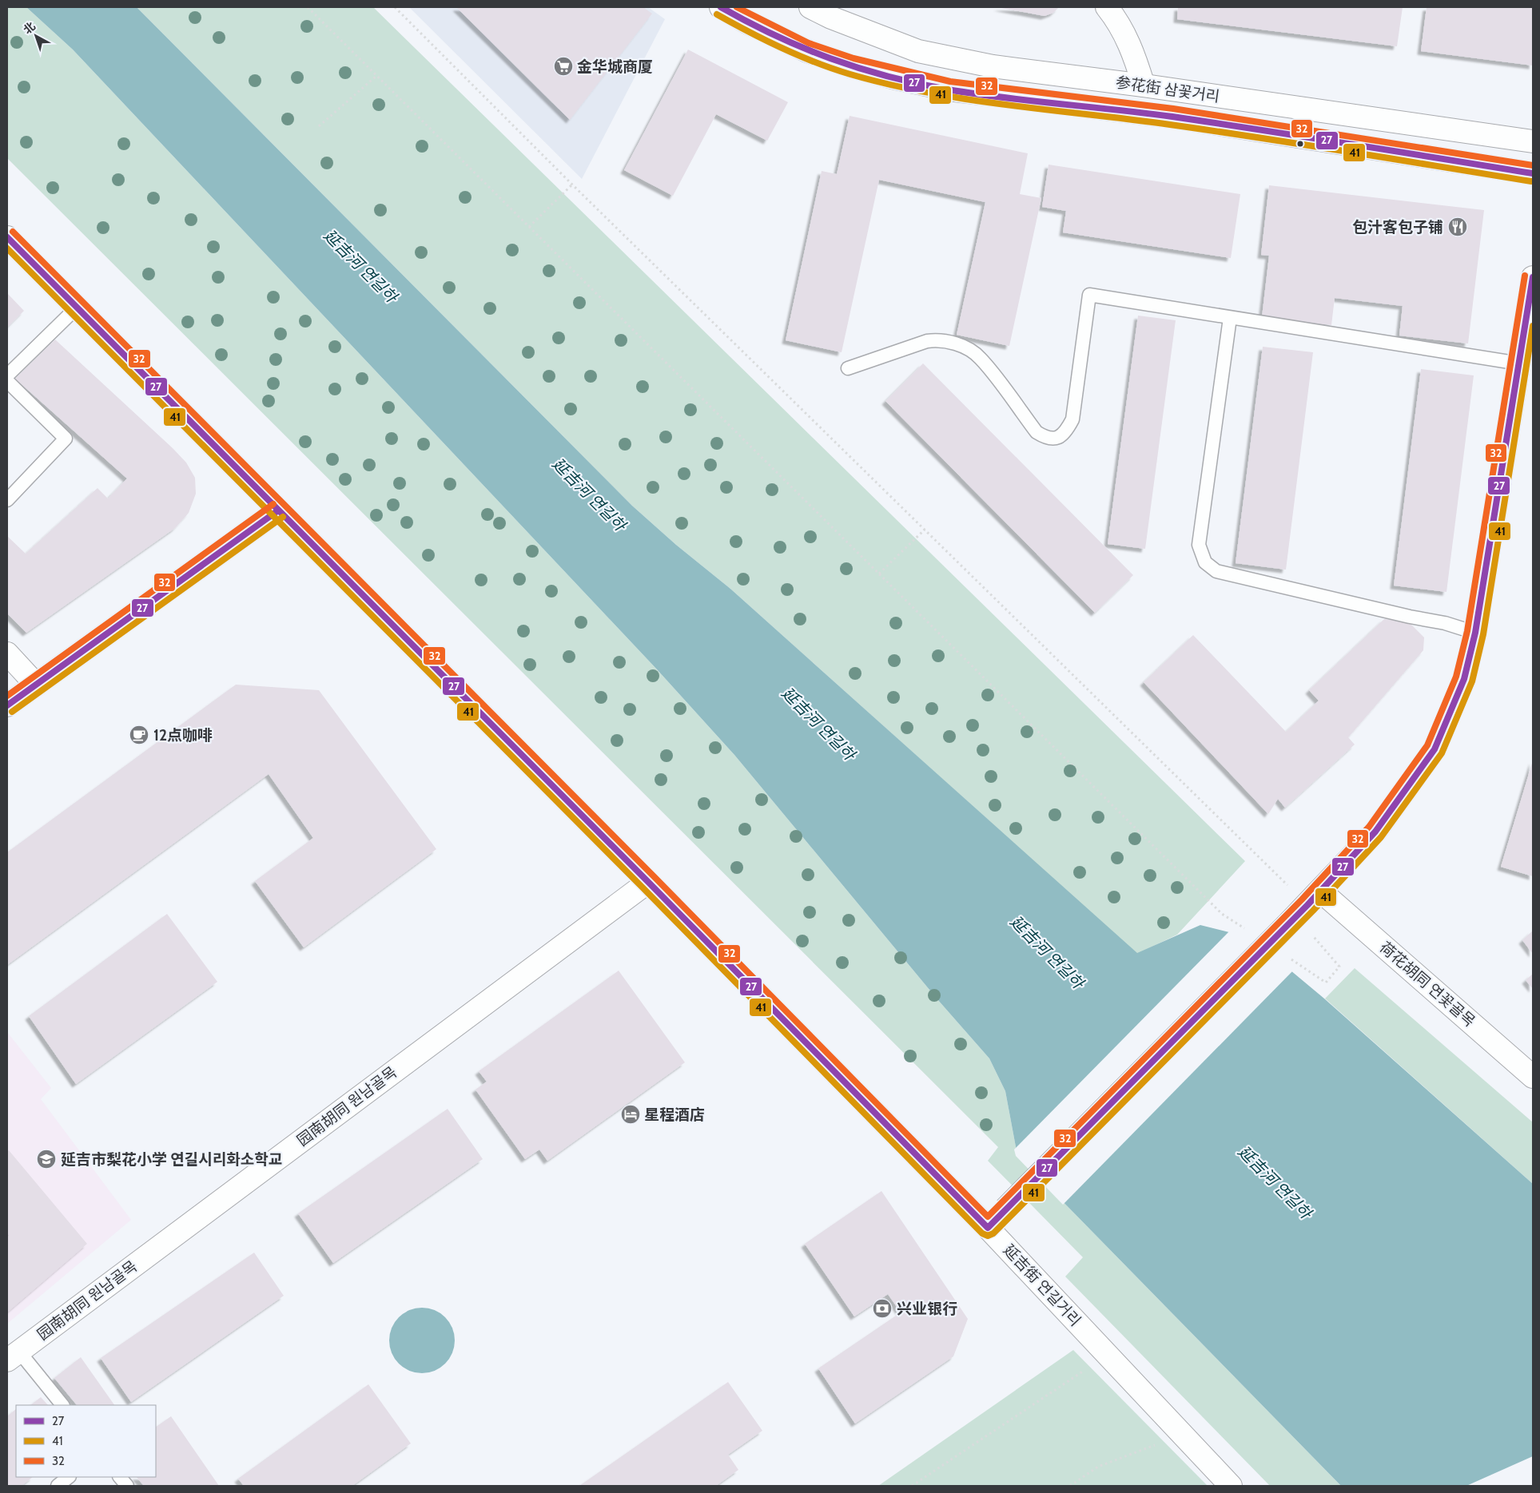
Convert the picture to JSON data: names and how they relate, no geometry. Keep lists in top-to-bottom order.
{
  "streets": {
    "street": [
      "参花街 삼꽃거리",
      "荷花胡同 연꽃골목",
      "园南胡同 원남골목",
      "延吉街 연길거리"
    ]
  },
  "crossings": [
    ["园南胡同 원남골목", "延吉街 연길거리"]
  ],
  "water": ["延吉河 연길하"],
  "places": {
    "supermarket": ["金华城商厦"],
    "restaurant": ["包汁客包子铺"],
    "cafe": ["12点咖啡"],
    "hotel": ["星程酒店"],
    "school or university": ["延吉市梨花小学 연길시리화소학교"],
    "bank": ["兴业银行"]
  },
  "lines": ["transit line 27", "transit line 32", "transit line 41"],
  "legend": ["27", "41", "32"],
  "north": "top left"
}
